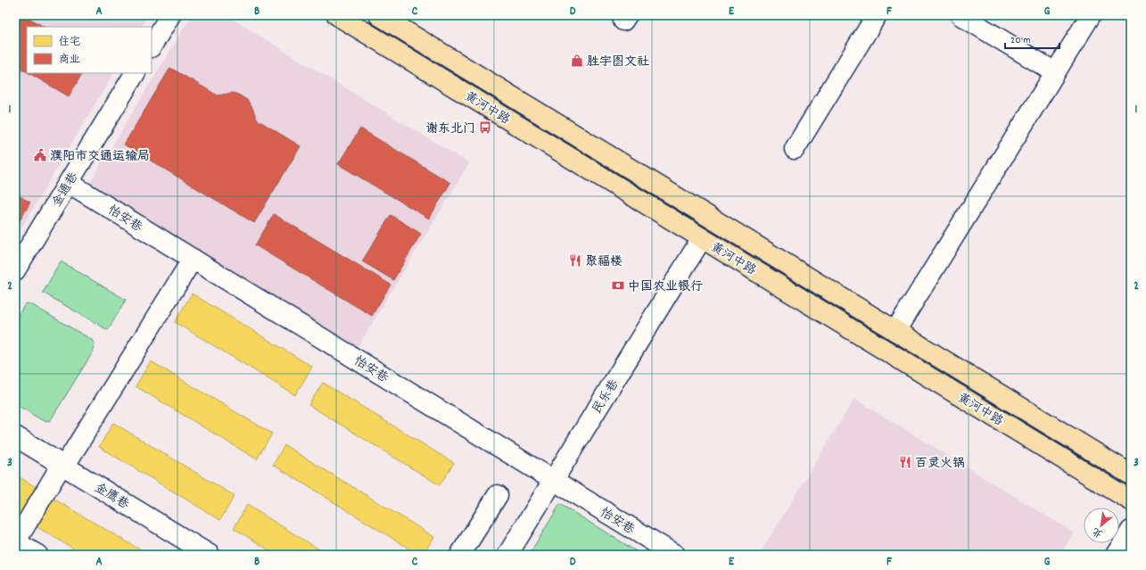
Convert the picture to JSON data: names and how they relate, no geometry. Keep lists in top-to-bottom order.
{
  "streets": {
    "main road": ["黄河中路"],
    "street": [
      "金通巷",
      "怡安巷",
      "民乐巷",
      "金鹰巷"
    ]
  },
  "crossings": [
    ["黄河中路", "民乐巷"],
    ["金通巷", "怡安巷"],
    ["怡安巷", "民乐巷"]
  ],
  "places": {
    "shop": ["胜宇图文社"],
    "bus stop": ["谢东北门"],
    "public building": ["濮阳市交通运输局"],
    "restaurant": ["聚福楼", "百灵火锅"],
    "bank": ["中国农业银行"]
  },
  "legend": ["住宅", "商业"],
  "scale_bar": "20 m",
  "north": "bottom left",
  "grid": {
    "columns": [
      "A",
      "B",
      "C",
      "D",
      "E",
      "F",
      "G"
    ],
    "rows": ["1", "2", "3"]
  }
}
